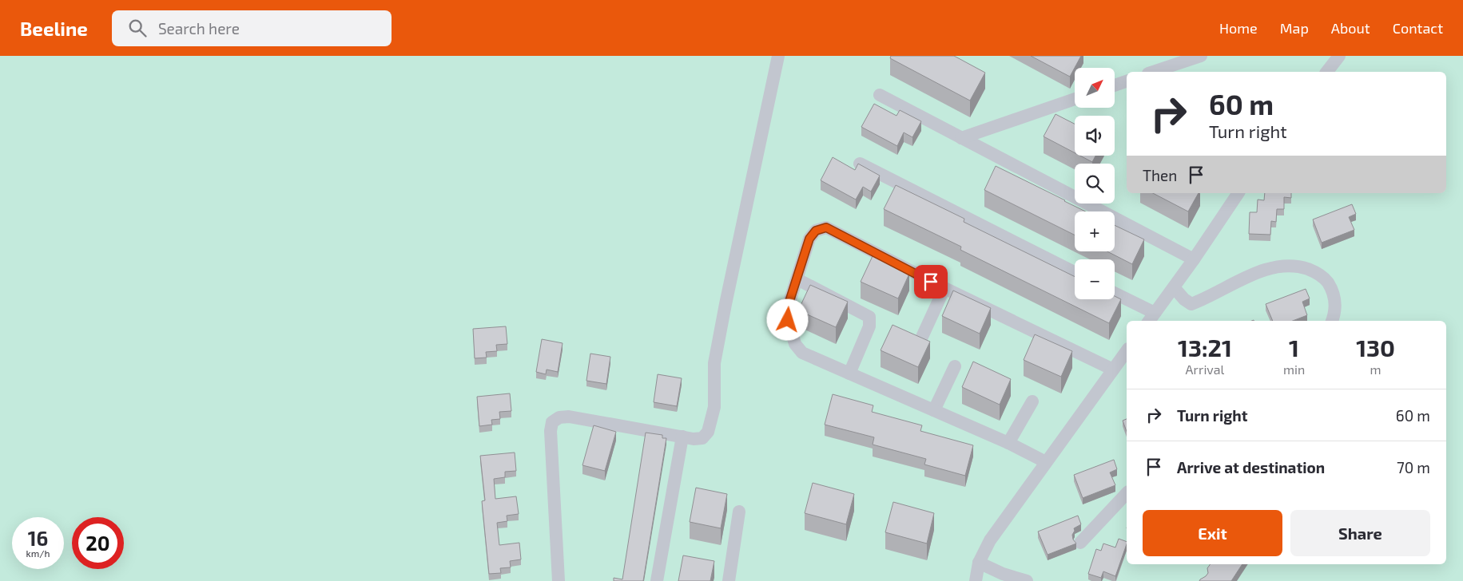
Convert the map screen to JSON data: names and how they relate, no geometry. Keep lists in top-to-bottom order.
{
  "north": "top right",
  "page": {
    "header": "Beeline",
    "search": "Search here",
    "nav": [
      "Home",
      "Map",
      "About",
      "Contact"
    ],
    "map_buttons": ["+", "−"],
    "turn": ["60 m", "Turn right"],
    "then": "Then",
    "eta": [
      "13:21",
      "Arrival",
      "1",
      "min",
      "130",
      "m"
    ],
    "list": [
      {
        "name": "Turn right",
        "value": "60 m"
      },
      {
        "name": "Arrive at destination",
        "value": "70 m"
      }
    ],
    "buttons": ["Exit", "Share"],
    "speed": "16 km/h",
    "limit": "20"
  }
}
